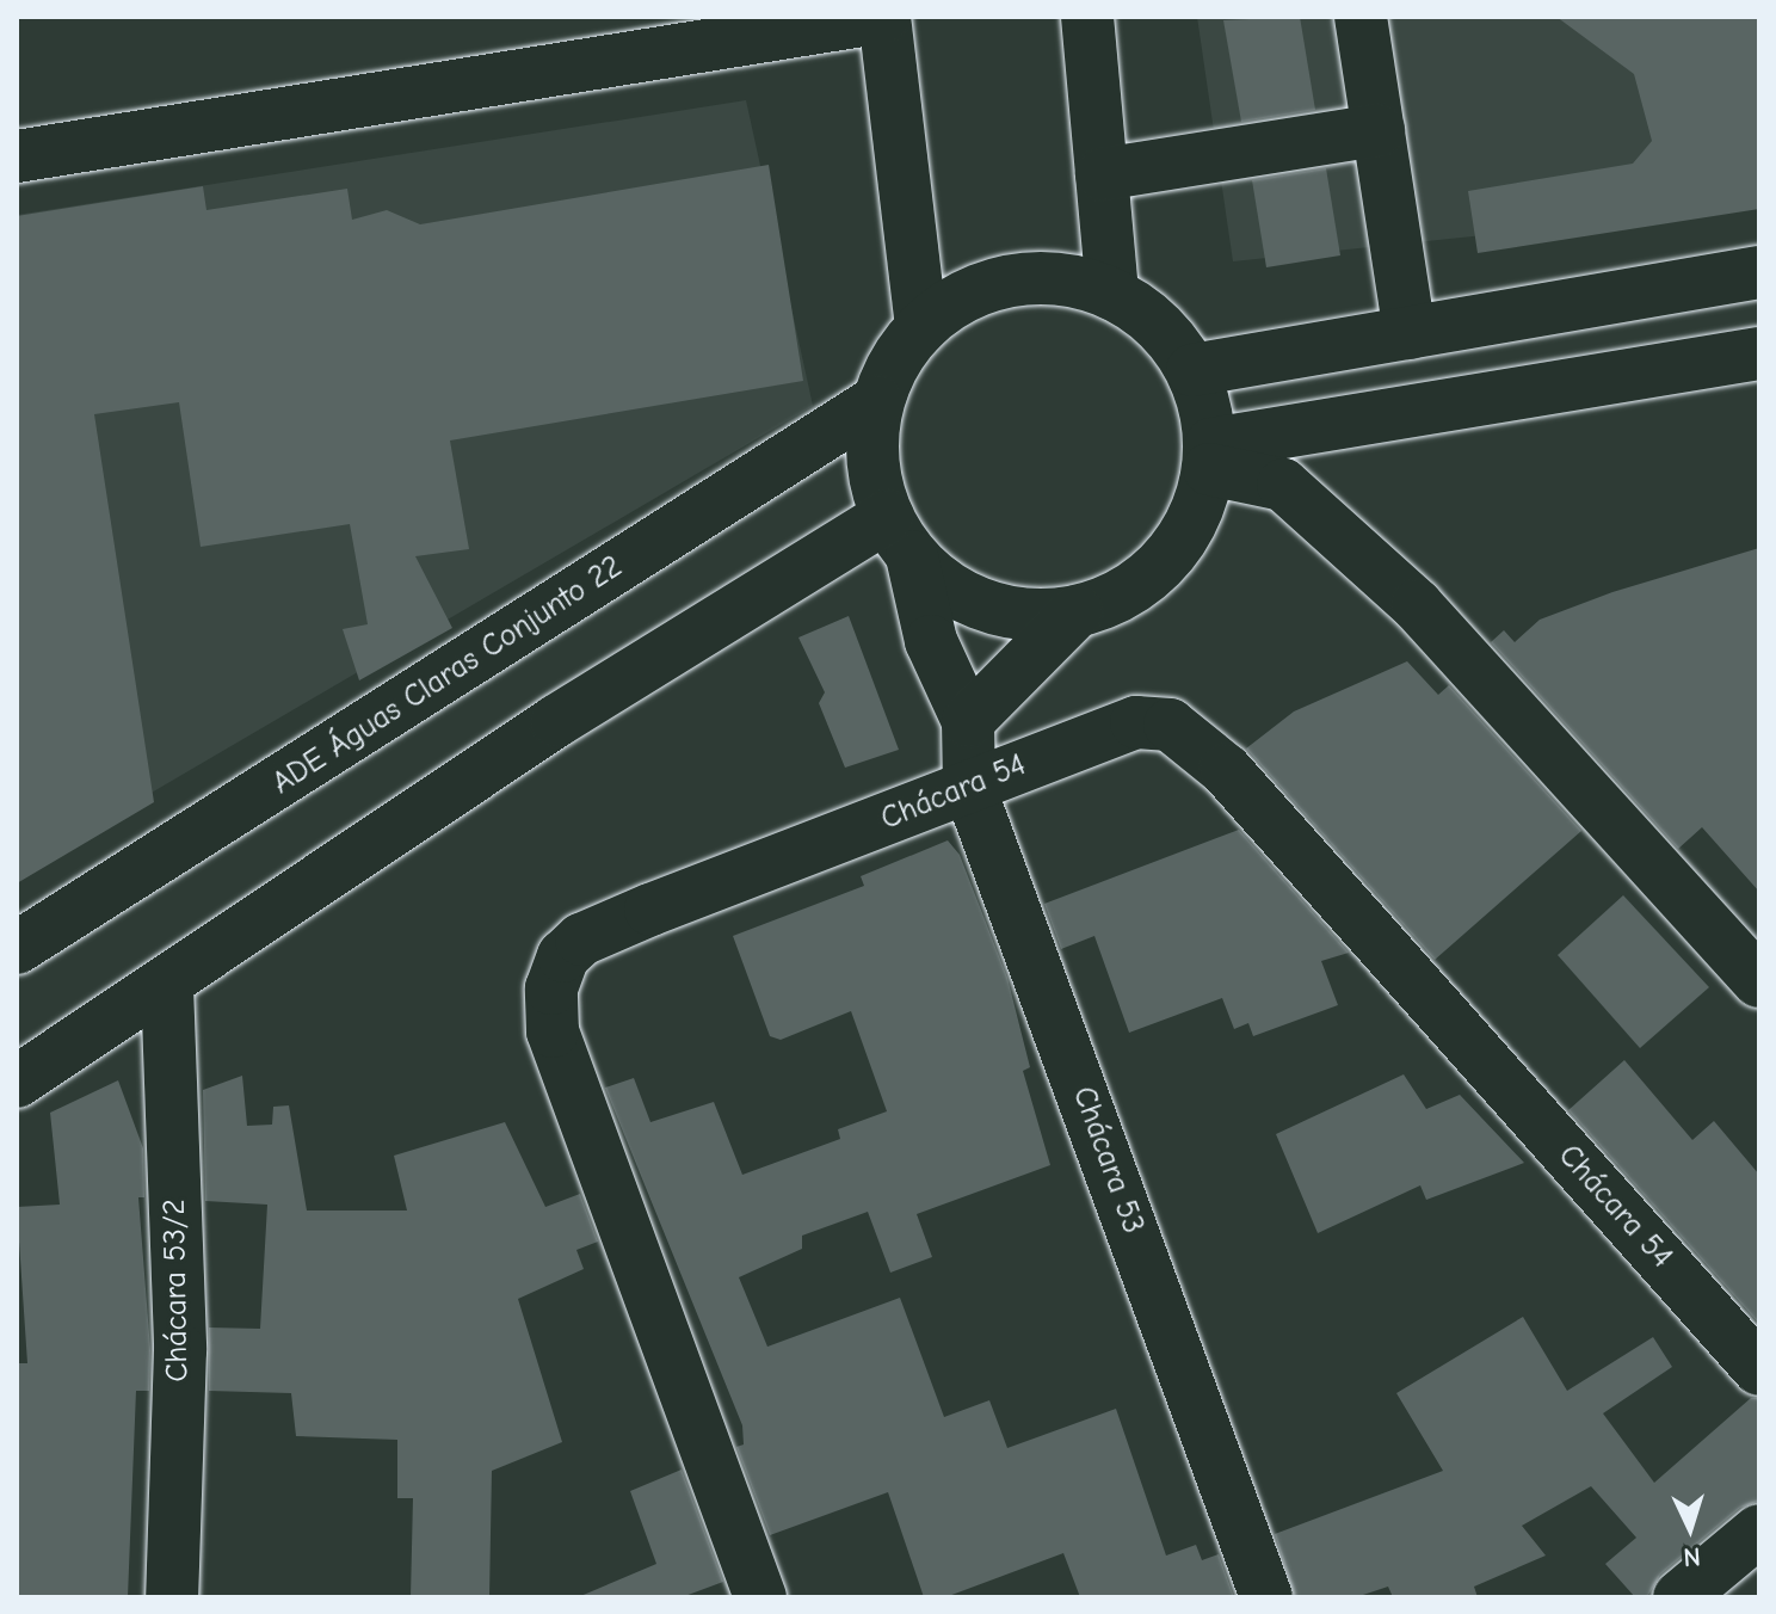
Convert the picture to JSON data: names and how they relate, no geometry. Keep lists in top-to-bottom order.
{
  "streets": {
    "street": [
      "ADE Águas Claras Conjunto 22",
      "Chácara 54",
      "Chácara 53",
      "Chácara 53/2"
    ]
  },
  "crossings": [
    ["ADE Águas Claras Conjunto 22", "Chácara 53"],
    ["Chácara 54", "Chácara 53"]
  ],
  "north": "bottom"
}
